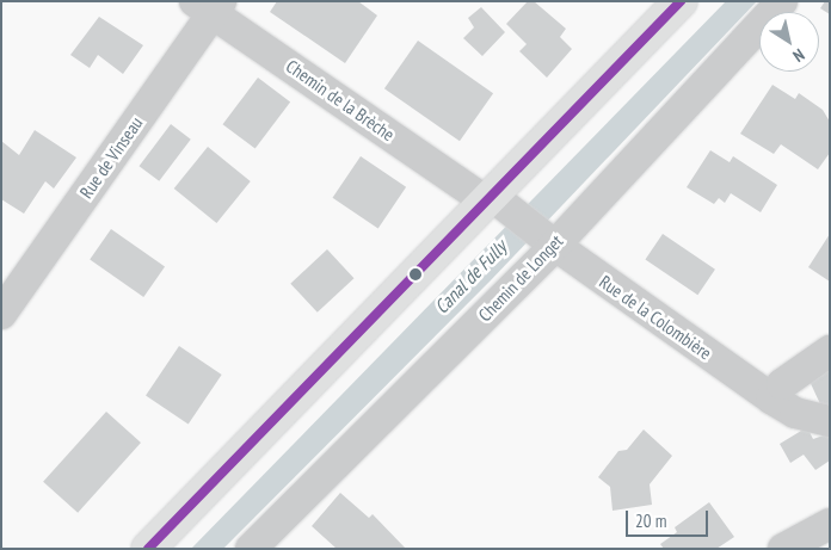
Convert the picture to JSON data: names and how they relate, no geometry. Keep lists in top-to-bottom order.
{
  "streets": {
    "street": [
      "Chemin de la Brèche",
      "Rue de Vinseau",
      "Chemin de Longet",
      "Rue de la Colombière"
    ]
  },
  "crossings": [
    ["Chemin de la Brèche", "Rue de Vinseau"],
    ["Chemin de la Brèche", "Rue de la Colombière"],
    ["Chemin de Longet", "Rue de la Colombière"]
  ],
  "water": ["Canal de Fully"],
  "scale_bar": "20 m",
  "north": "bottom right"
}
